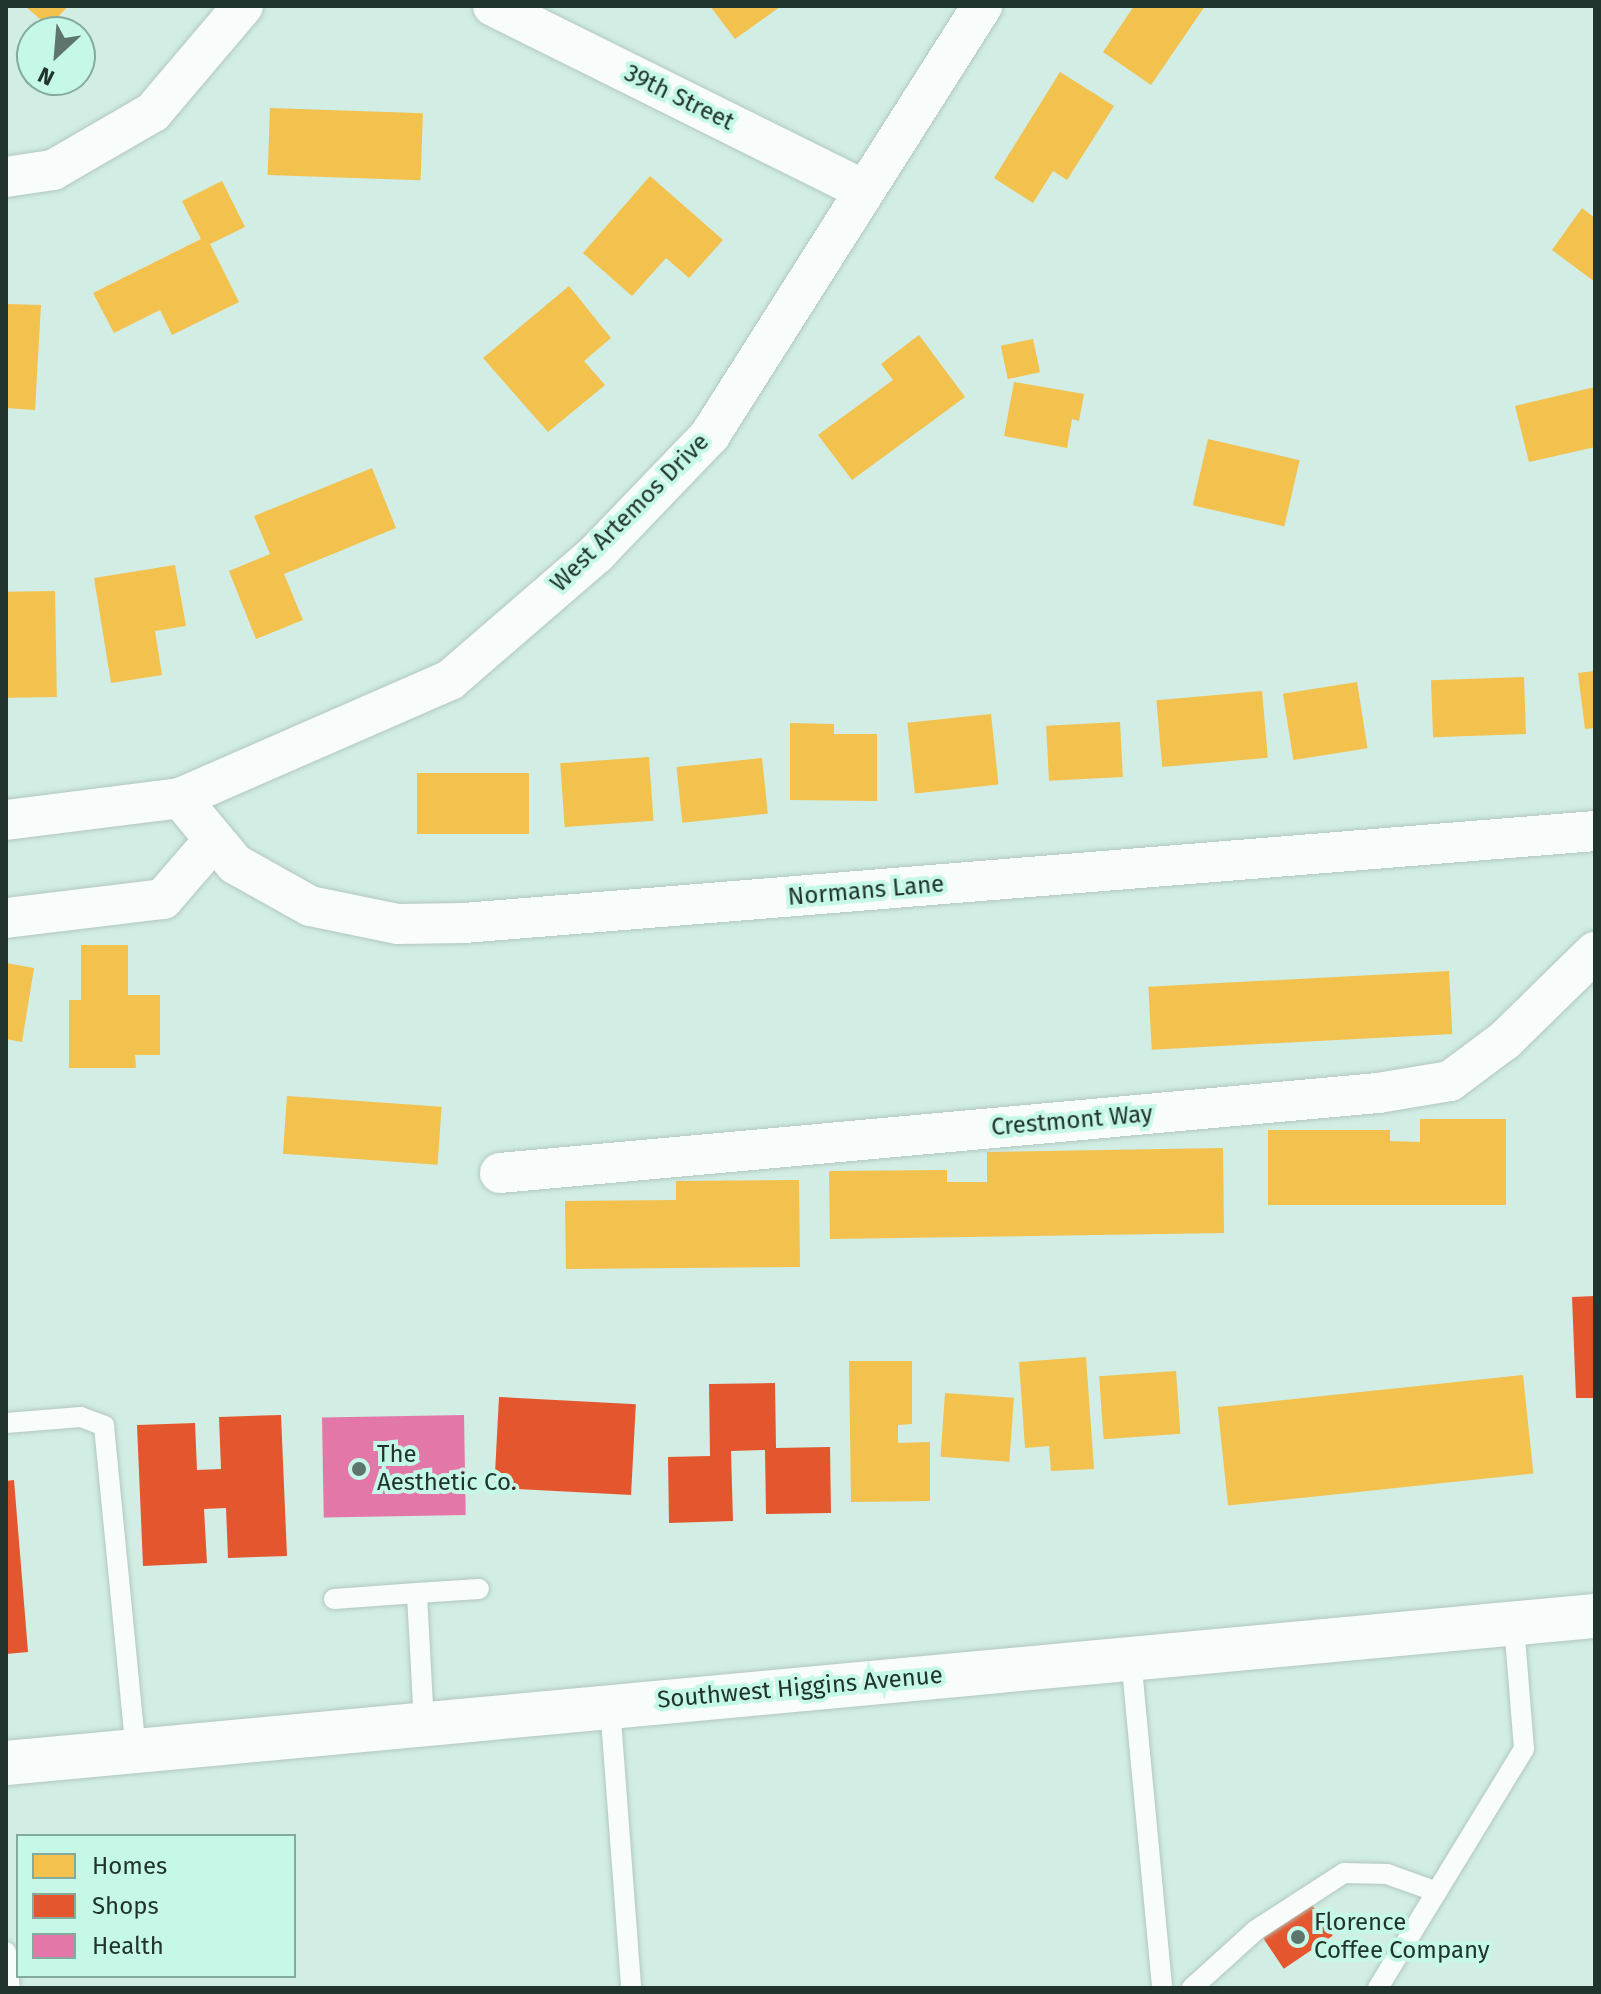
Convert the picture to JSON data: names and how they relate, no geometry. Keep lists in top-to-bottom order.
{
  "streets": {
    "main road": ["Southwest Higgins Avenue"],
    "street": [
      "39th Street",
      "West Artemos Drive",
      "Normans Lane",
      "Crestmont Way"
    ]
  },
  "crossings": [
    ["39th Street", "West Artemos Drive"],
    ["West Artemos Drive", "Normans Lane"]
  ],
  "places": ["The Aesthetic Co.", "Florence Coffee Company"],
  "legend": ["Homes", "Shops", "Health"],
  "north": "bottom left"
}
